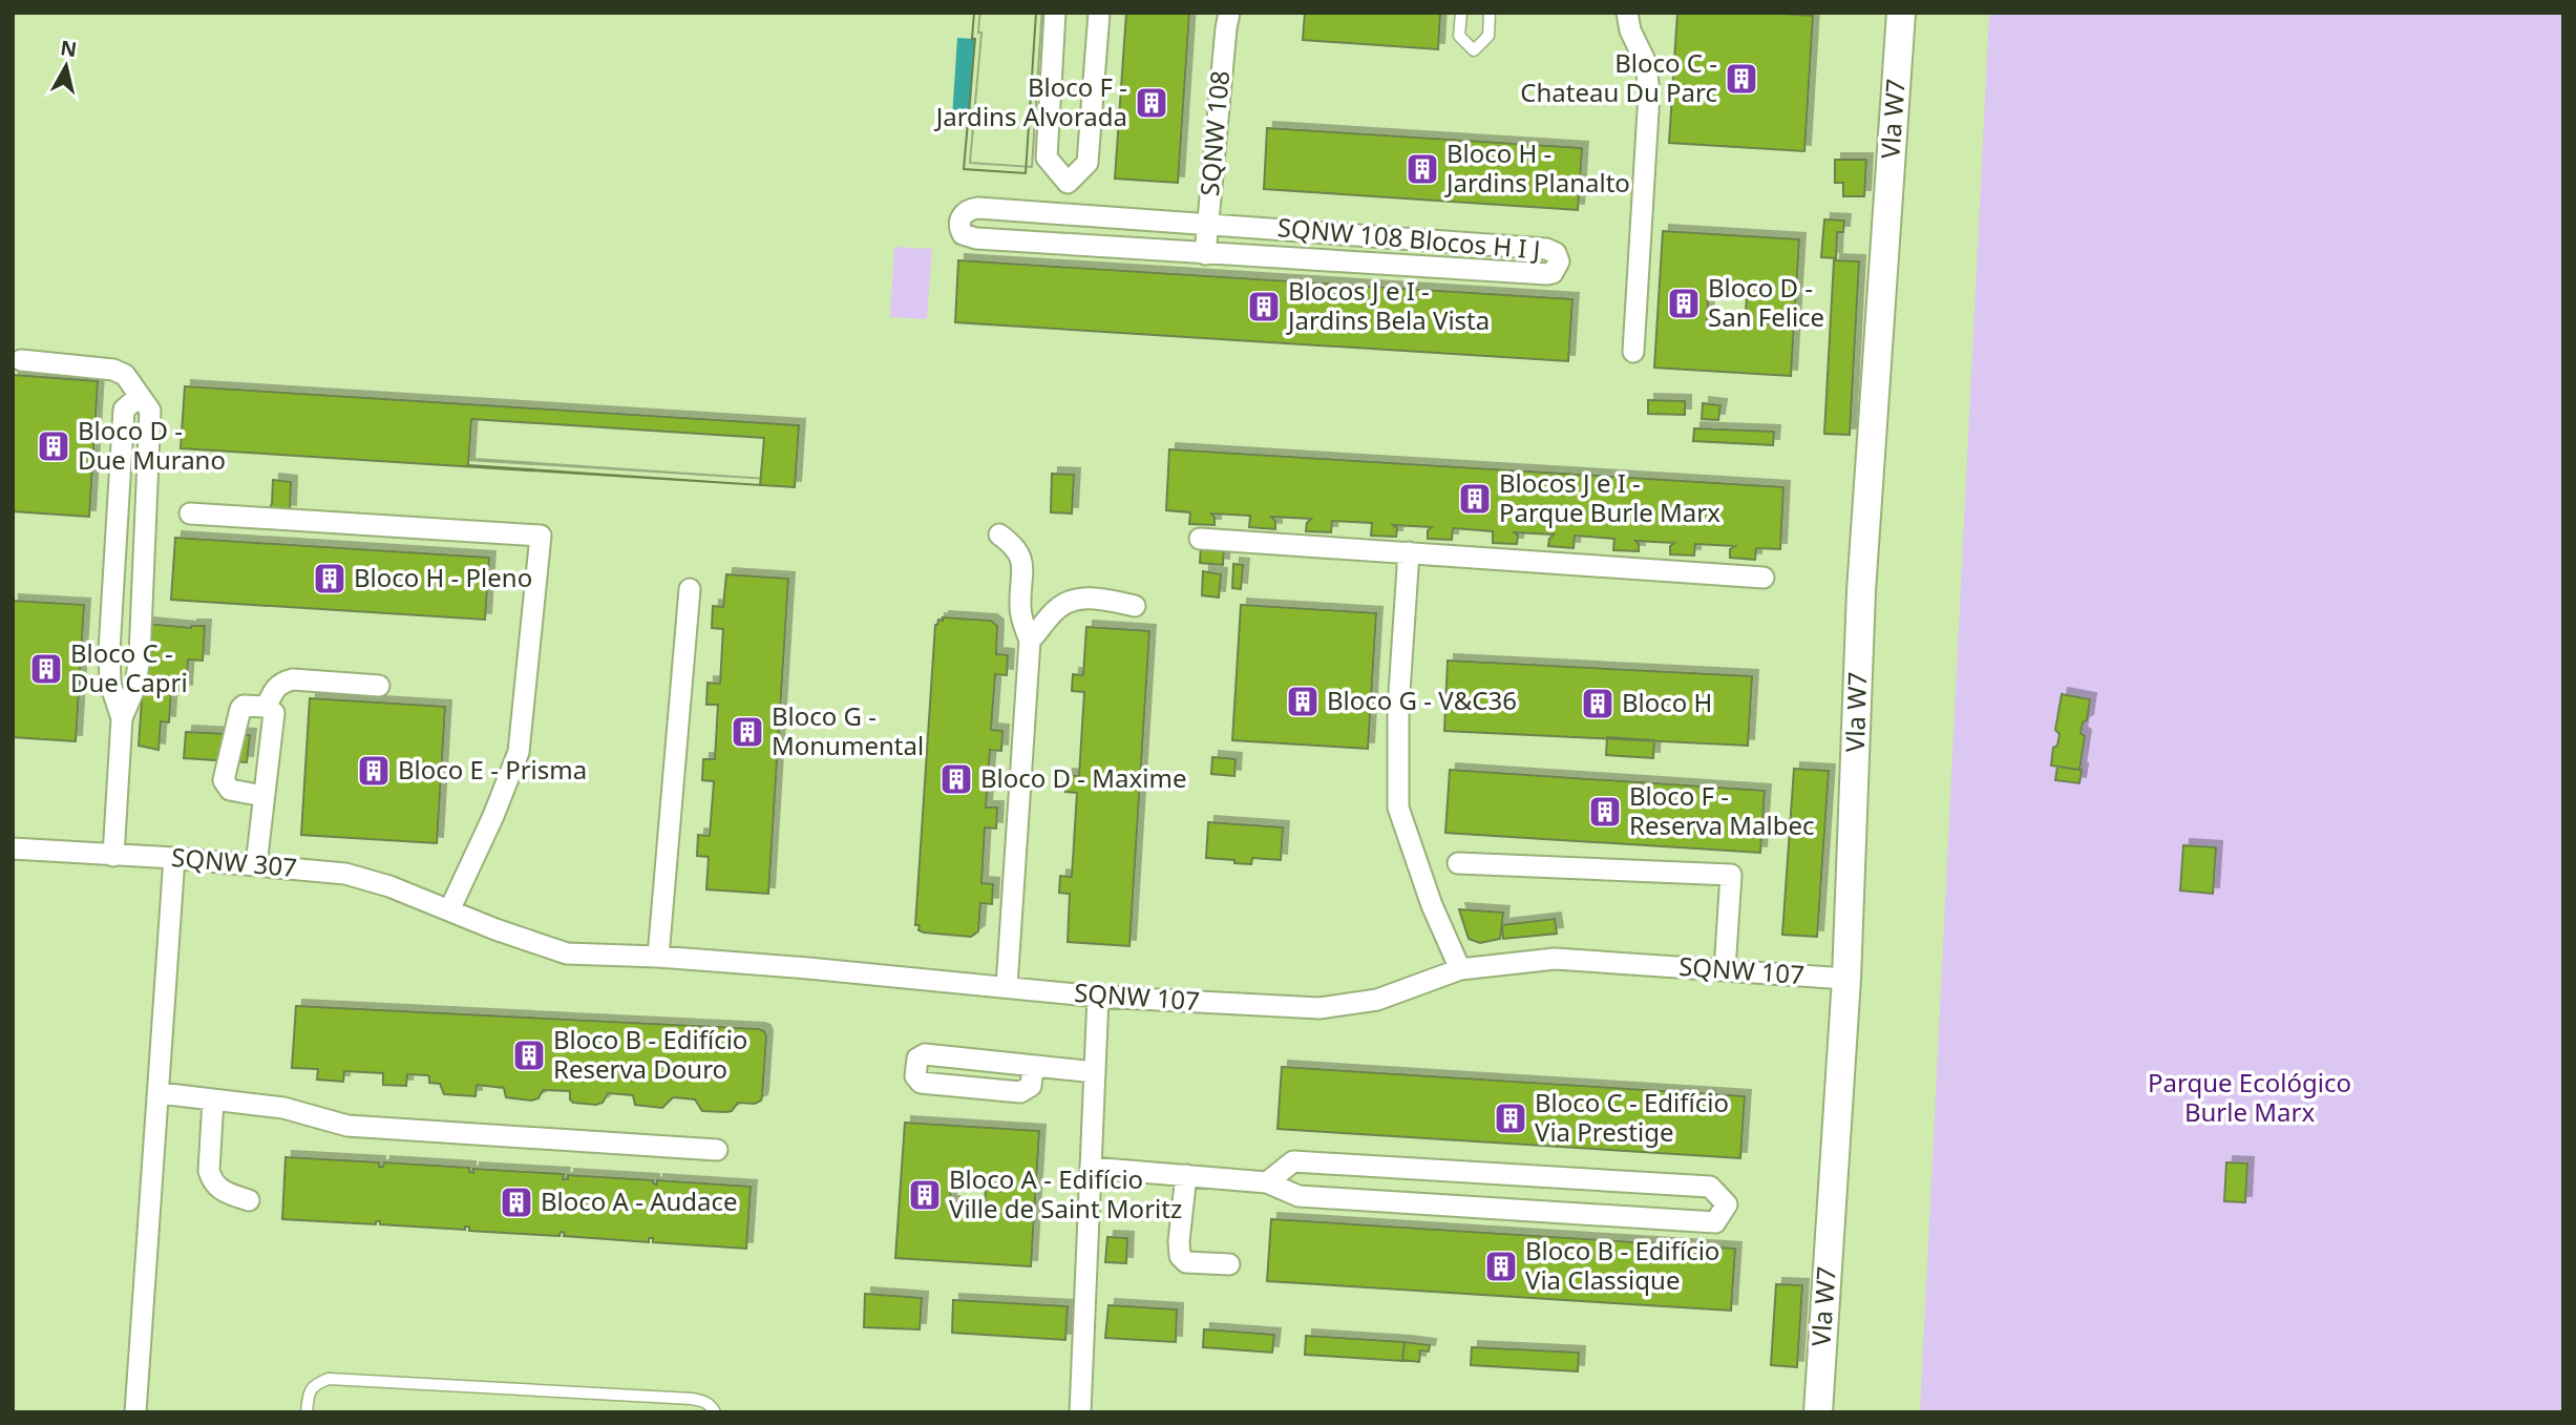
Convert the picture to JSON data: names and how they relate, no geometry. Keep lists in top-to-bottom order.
{
  "streets": {
    "main road": ["Vla W7"],
    "street": [
      "SQNW 108",
      "SQNW 108 Blocos H I J",
      "SQNW 307",
      "SQNW 107"
    ]
  },
  "crossings": [
    ["Vla W7", "SQNW 107"],
    ["SQNW 108", "SQNW 108 Blocos H I J"],
    ["SQNW 307", "SQNW 107"]
  ],
  "parks": ["Parque Ecológico Burle Marx"],
  "places": {
    "building": [
      "Bloco C - Chateau Du Parc",
      "Bloco F - Jardins Alvorada",
      "Bloco H - Jardins Planalto",
      "Bloco D - San Felice",
      "Blocos J e I - Jardins Bela Vista",
      "Bloco D - Due Murano",
      "Blocos J e I - Parque Burle Marx",
      "Bloco H - Pleno",
      "Bloco C - Due Capri",
      "Bloco G - V&C36",
      "Bloco H",
      "Bloco G - Monumental",
      "Bloco E - Prisma",
      "Bloco D - Maxime",
      "Bloco F - Reserva Malbec",
      "Bloco B - Edifício Reserva Douro",
      "Bloco C - Edifício Via Prestige",
      "Bloco A - Edifício Ville de Saint Moritz",
      "Bloco A - Audace",
      "Bloco B - Edifício Via Classique"
    ]
  },
  "north": "top"
}
